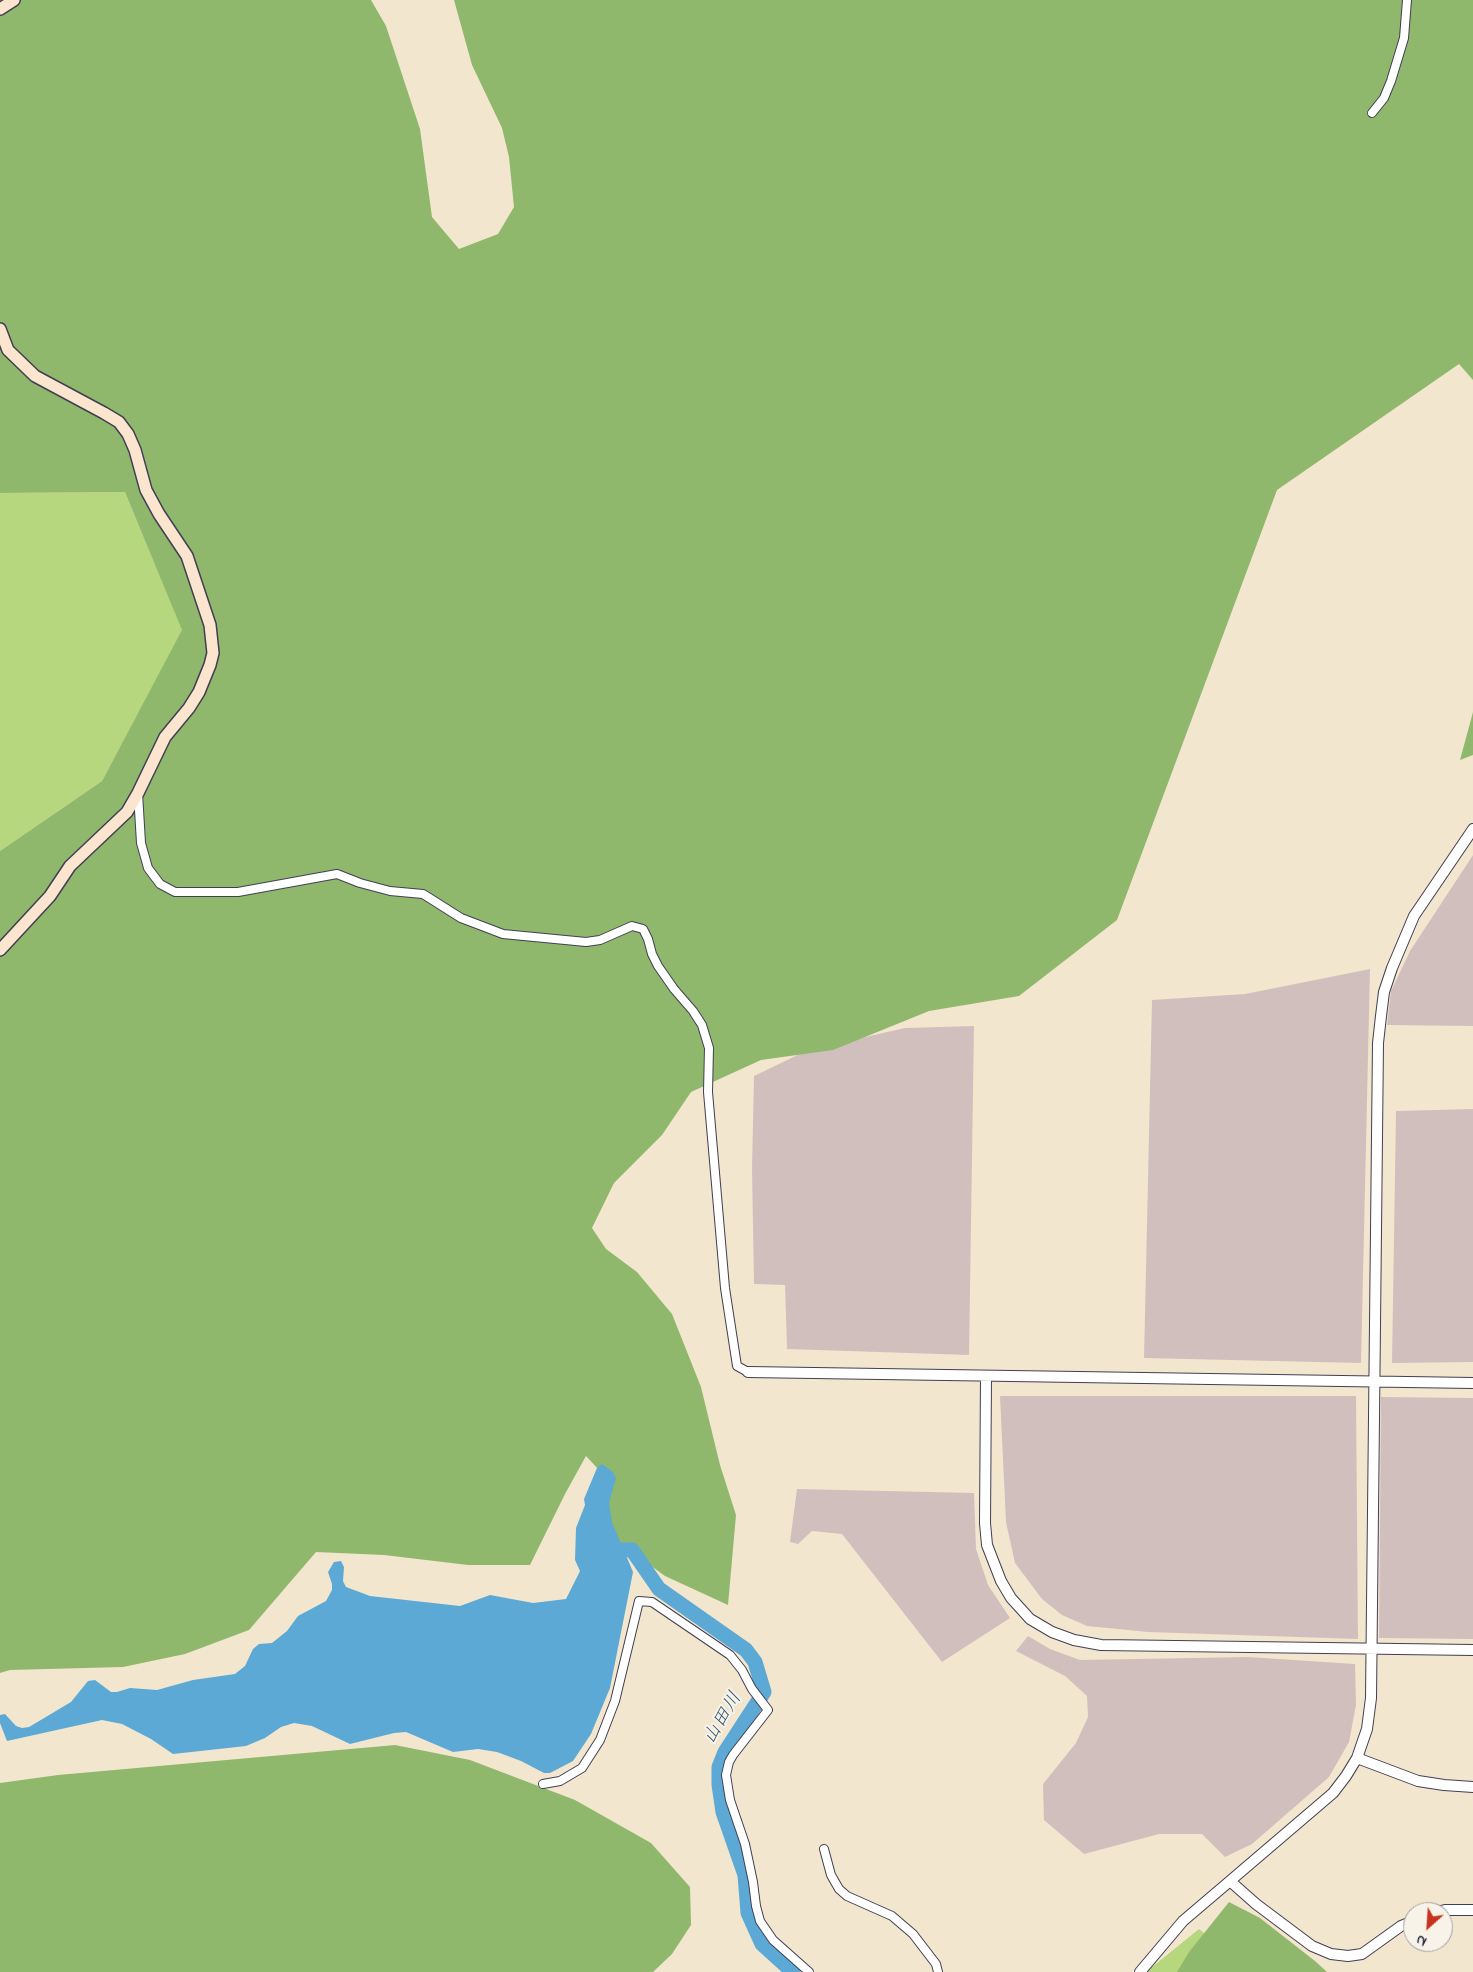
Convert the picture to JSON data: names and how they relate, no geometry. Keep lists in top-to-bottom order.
{
  "water": ["山田川"],
  "north": "bottom left"
}
